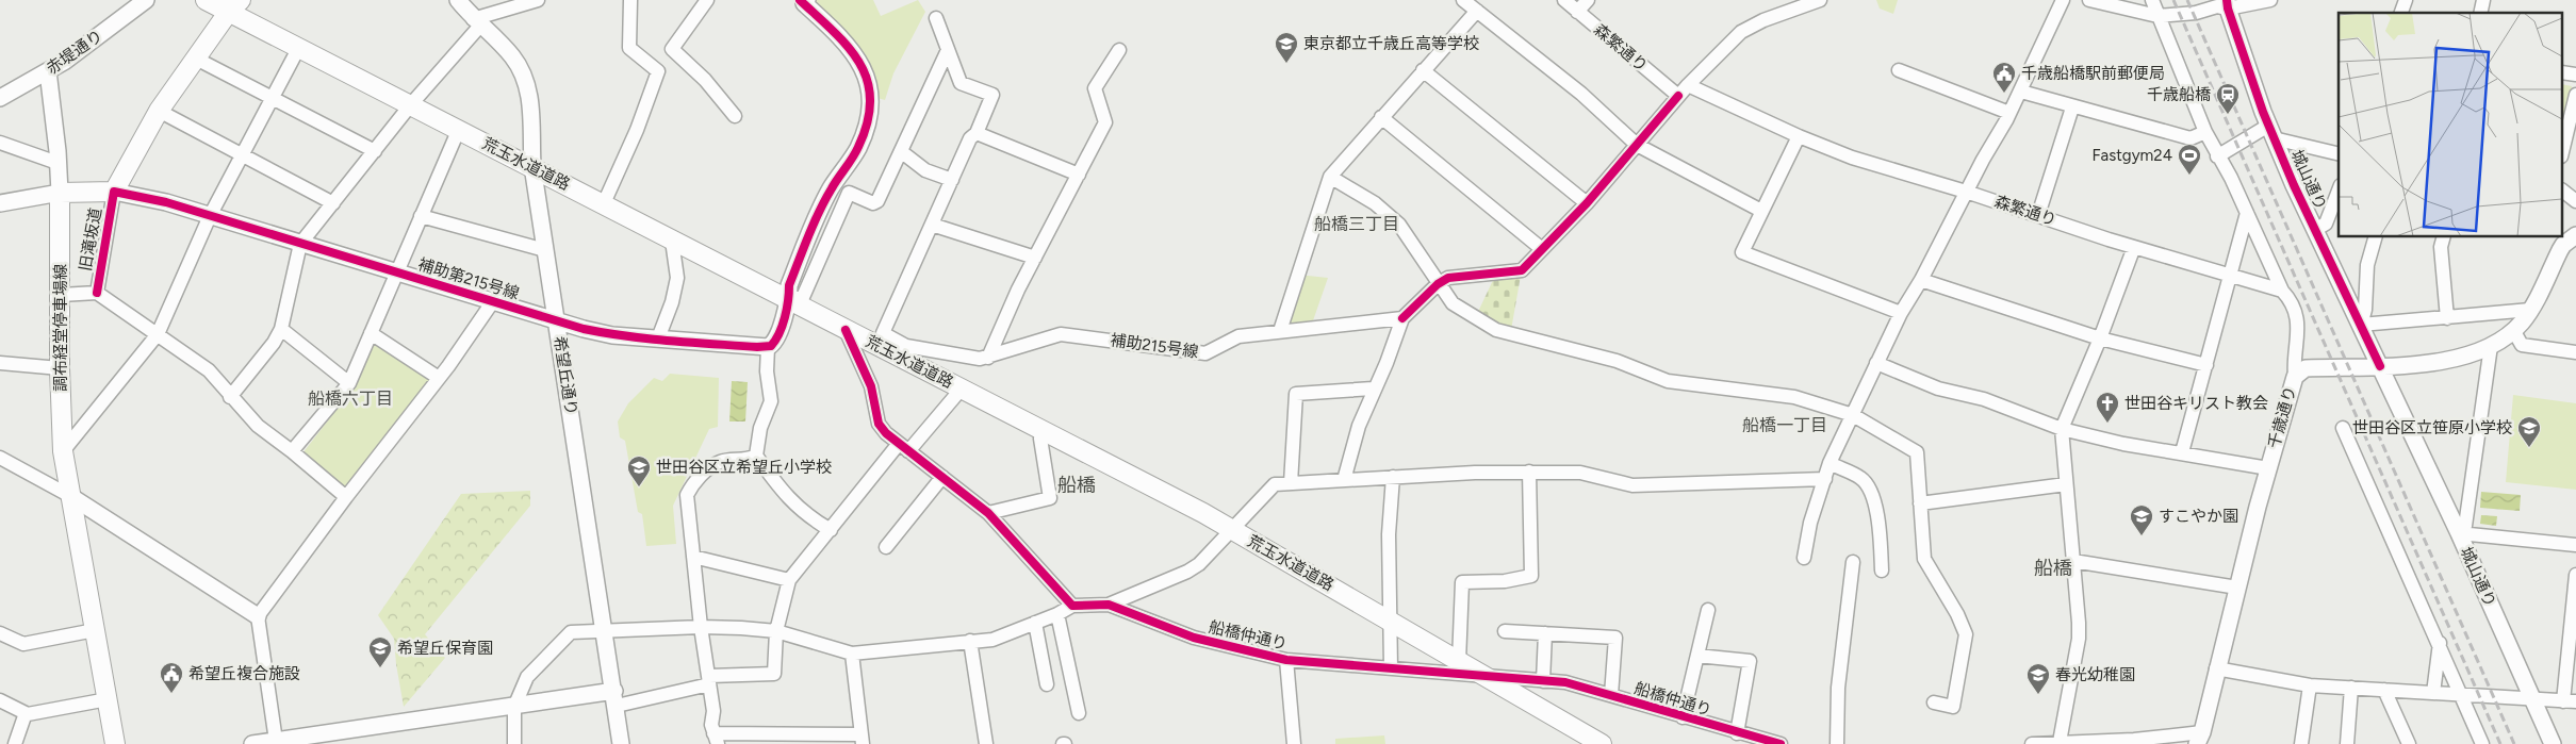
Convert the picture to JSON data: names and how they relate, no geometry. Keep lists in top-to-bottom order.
{
  "streets": {
    "main road": ["荒玉水道道路", "調布経堂停車場線"],
    "street": [
      "森繁通り",
      "赤堤通り",
      "城山通り",
      "旧滝坂道",
      "補助第215号線",
      "補助215号線",
      "希望丘通り",
      "千歳通り",
      "船橋仲通り"
    ]
  },
  "crossings": [
    ["荒玉水道道路", "補助215号線"],
    ["荒玉水道道路", "希望丘通り"],
    ["荒玉水道道路", "船橋仲通り"],
    ["城山通り", "千歳通り"],
    ["旧滝坂道", "補助第215号線"],
    ["旧滝坂道", "調布経堂停車場線"],
    ["補助第215号線", "希望丘通り"]
  ],
  "districts": [
    "船橋三丁目",
    "船橋六丁目",
    "船橋一丁目",
    "船橋",
    "船橋"
  ],
  "places": {
    "school or university": [
      "東京都立千歳丘高等学校",
      "世田谷区立笹原小学校",
      "世田谷区立希望丘小学校",
      "すこやか園",
      "希望丘保育園",
      "春光幼稚園"
    ],
    "public building": ["千歳船橋駅前郵便局", "希望丘複合施設"],
    "station": ["千歳船橋"],
    "sports": ["Fastgym24"],
    "church": ["世田谷キリスト教会"]
  }
}
